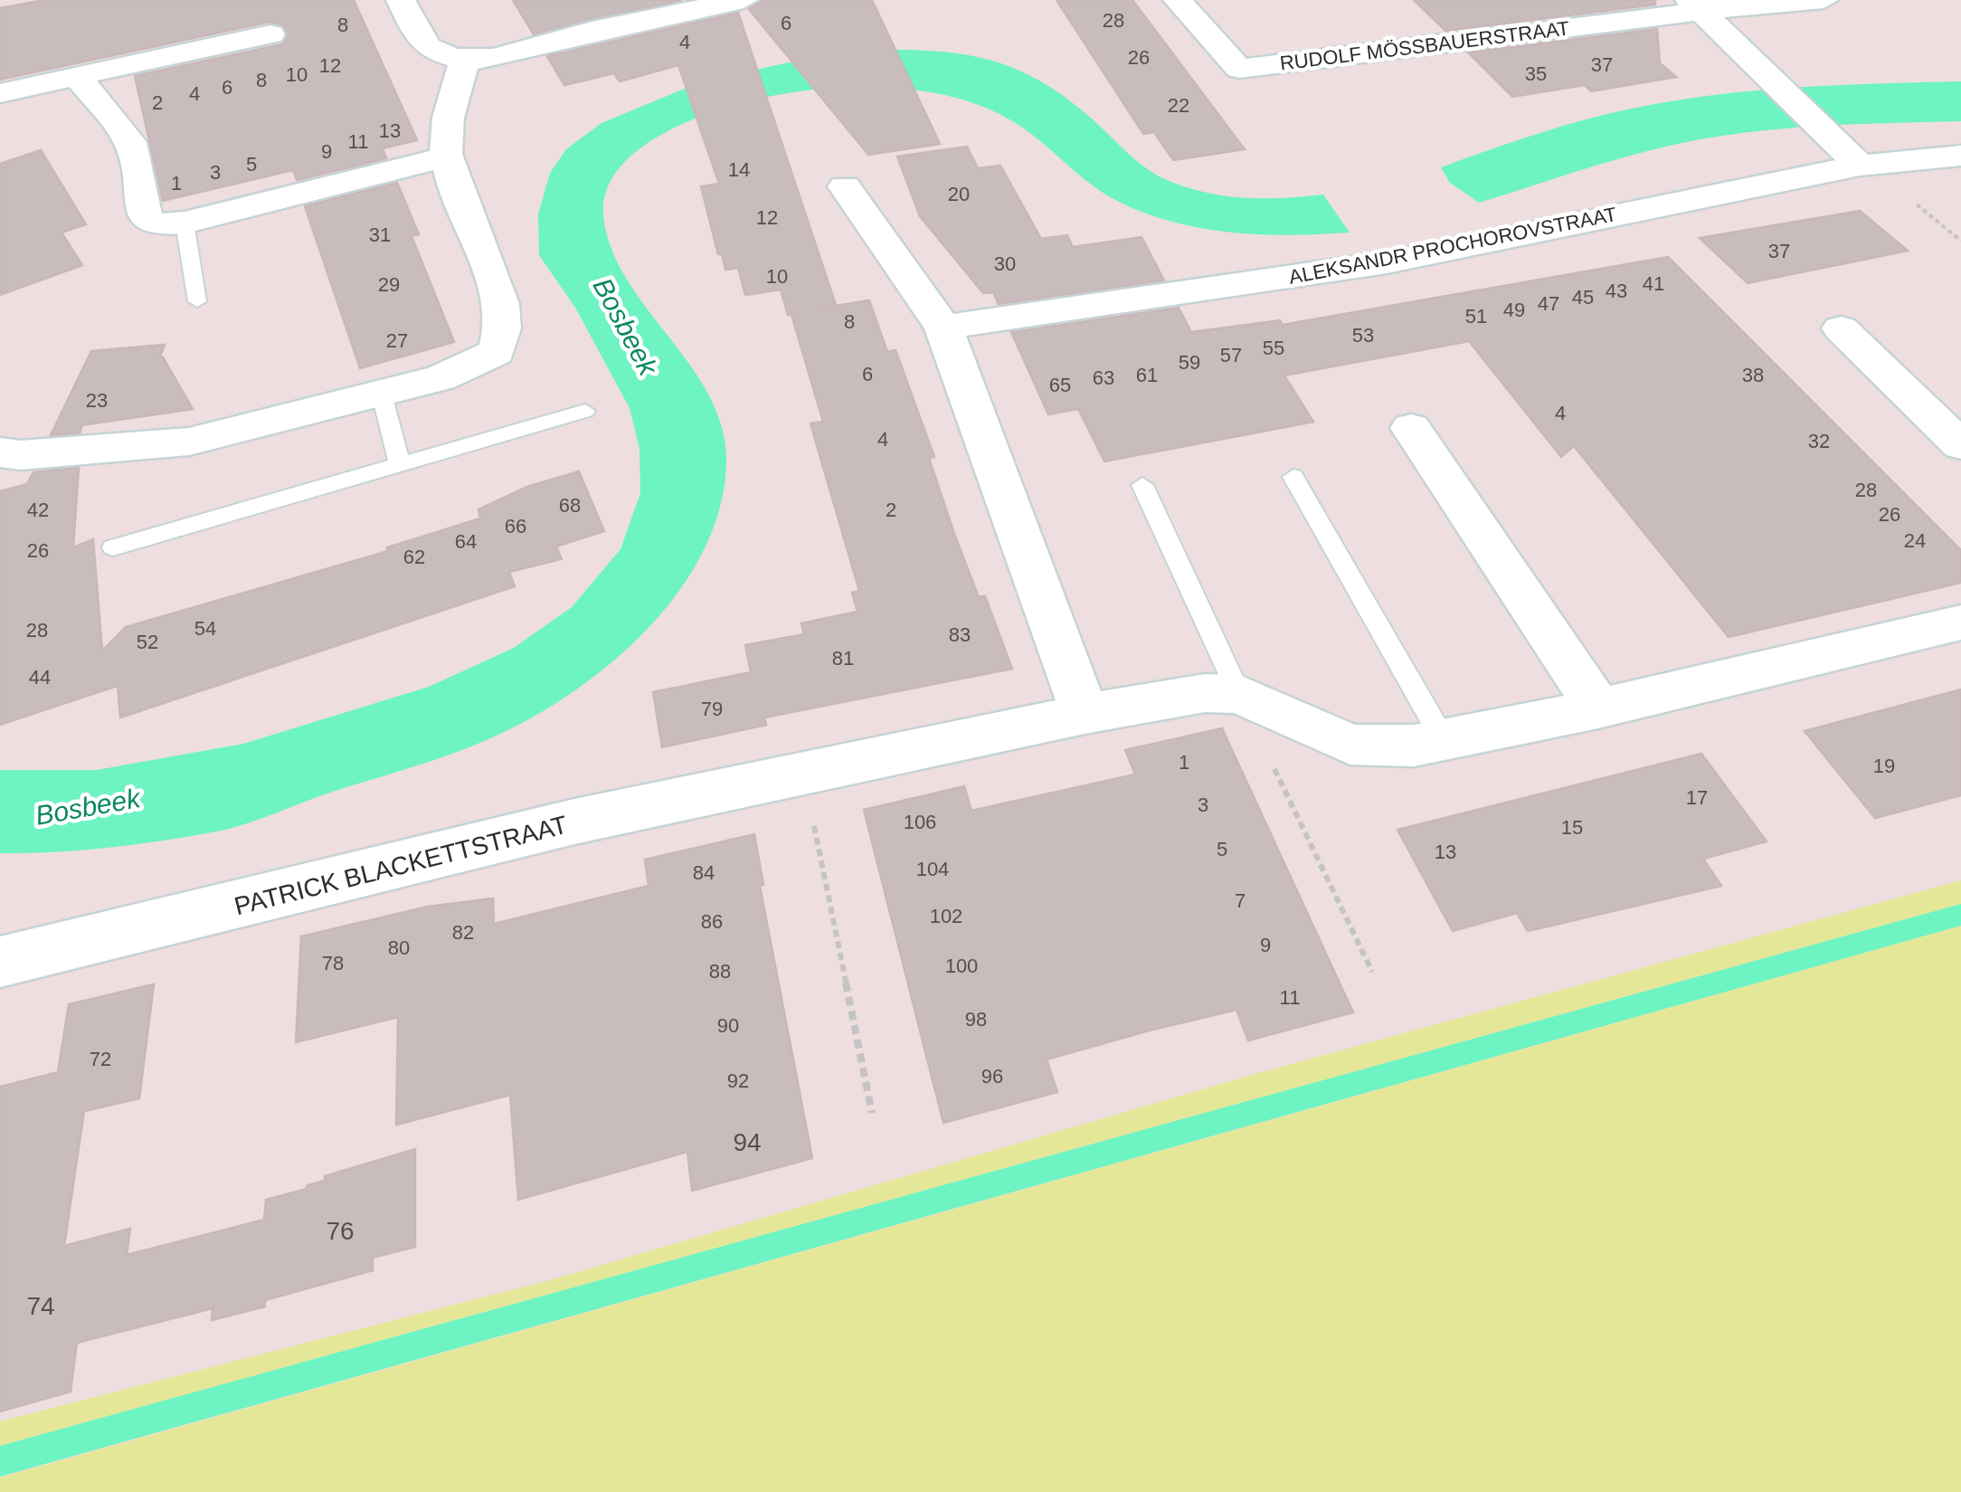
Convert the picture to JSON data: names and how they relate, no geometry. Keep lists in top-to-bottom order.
{
  "streets": {
    "street": ["RUDOLF MÖSSBAUERSTRAAT", "ALEKSANDR PROCHOROVSTRAAT", "PATRICK BLACKETTSTRAAT"]
  },
  "water": ["Bosbeek"],
  "house_numbers": [
    "28",
    "6",
    "8",
    "4",
    "26",
    "37",
    "12",
    "35",
    "10",
    "8",
    "6",
    "4",
    "2",
    "22",
    "13",
    "11",
    "9",
    "5",
    "14",
    "3",
    "1",
    "20",
    "12",
    "31",
    "37",
    "30",
    "10",
    "41",
    "29",
    "43",
    "45",
    "47",
    "49",
    "51",
    "8",
    "53",
    "27",
    "55",
    "57",
    "59",
    "6",
    "61",
    "38",
    "63",
    "65",
    "23",
    "4",
    "4",
    "32",
    "28",
    "68",
    "42",
    "2",
    "26",
    "66",
    "24",
    "64",
    "26",
    "62",
    "54",
    "28",
    "83",
    "52",
    "81",
    "44",
    "79",
    "1",
    "19",
    "17",
    "3",
    "106",
    "15",
    "5",
    "13",
    "104",
    "84",
    "7",
    "102",
    "86",
    "82",
    "9",
    "80",
    "78",
    "100",
    "88",
    "11",
    "98",
    "90",
    "72",
    "96",
    "92",
    "94",
    "76",
    "74"
  ]
}
